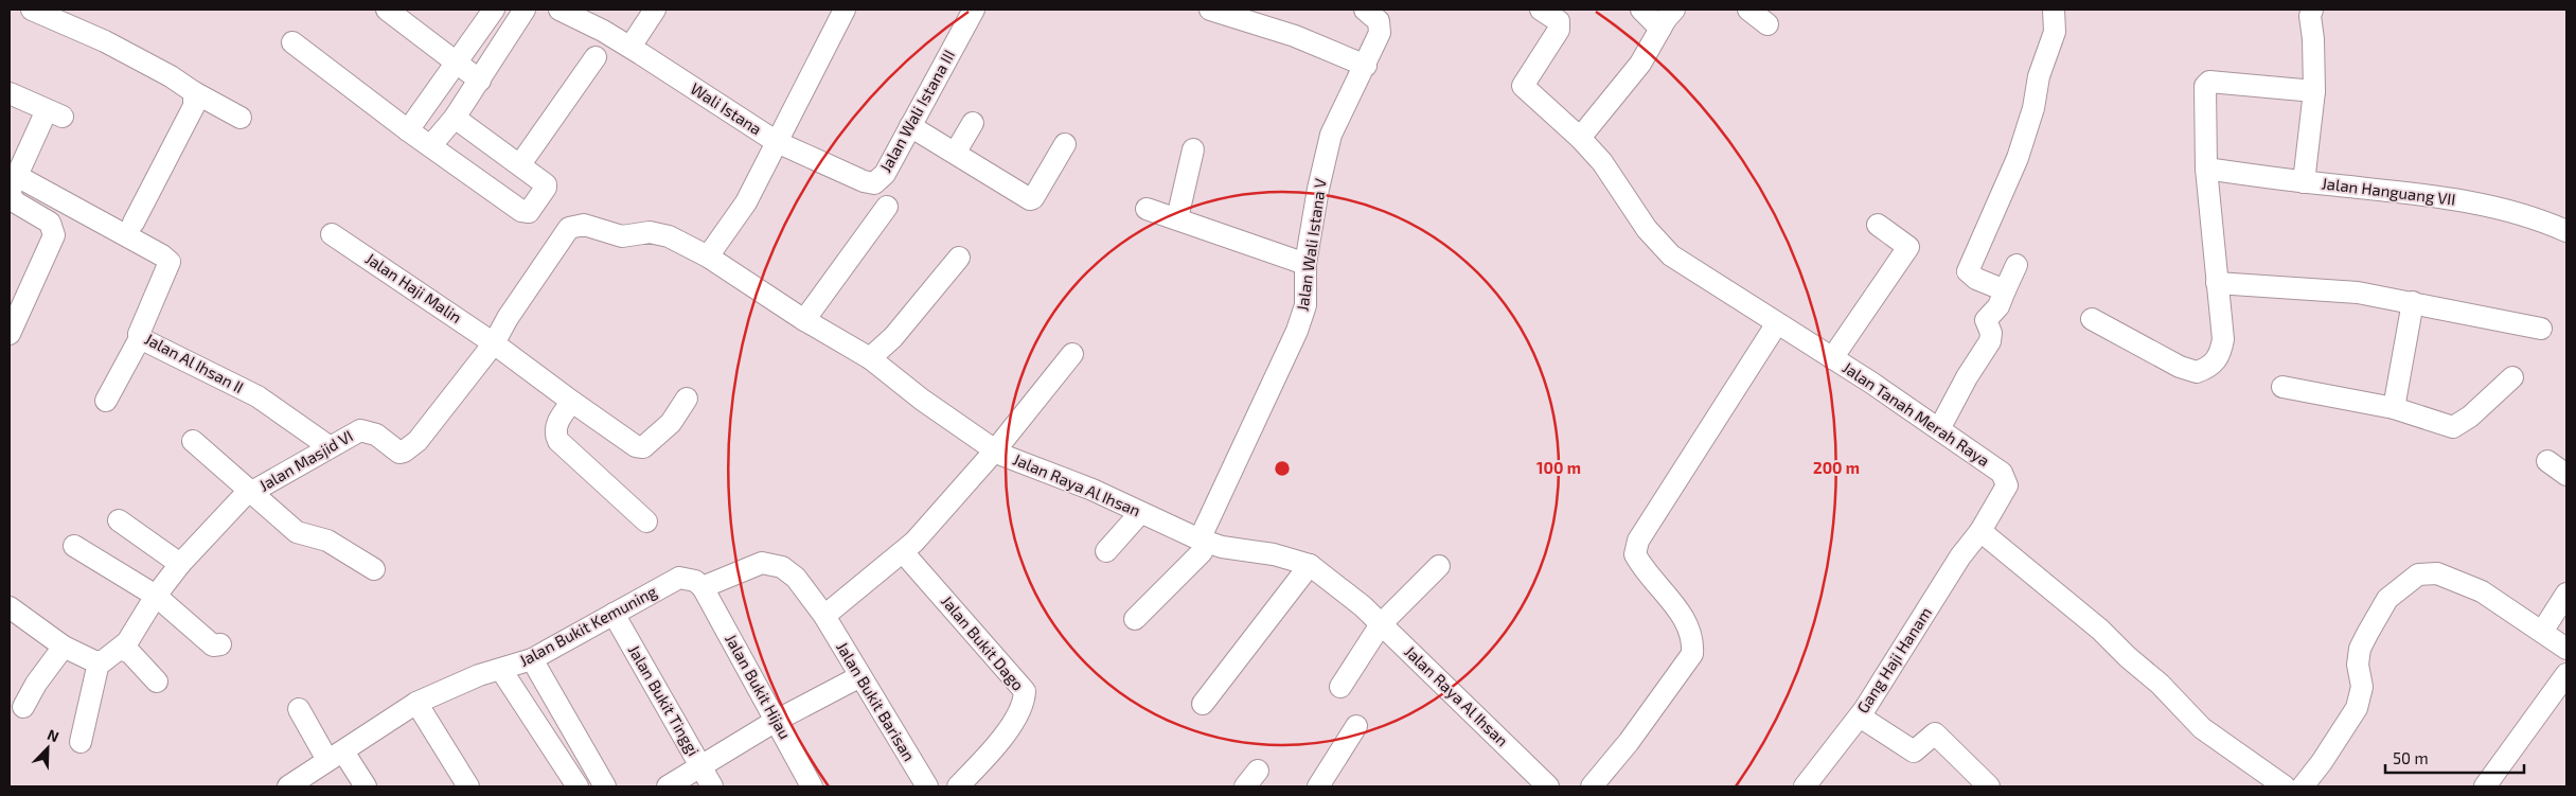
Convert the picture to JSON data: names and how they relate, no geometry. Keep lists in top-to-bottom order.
{
  "streets": {
    "street": [
      "Wali Istana",
      "Jalan Wali Istana III",
      "Jalan Hanguang VII",
      "Jalan Wali Istana V",
      "Jalan Haji Malin",
      "Jalan Al Ihsan II",
      "Jalan Tanah Merah Raya",
      "Jalan Masjid VI",
      "Jalan Raya Al Ihsan",
      "Jalan Bukit Kemuning",
      "Jalan Bukit Dago",
      "Gang Haji Hanam",
      "Jalan Bukit Hijau",
      "Jalan Bukit Tinggi",
      "Jalan Bukit Barisan"
    ]
  },
  "crossings": [
    ["Wali Istana", "Jalan Wali Istana III"],
    ["Wali Istana", "Jalan Raya Al Ihsan"],
    ["Jalan Wali Istana V", "Jalan Raya Al Ihsan"],
    ["Jalan Haji Malin", "Jalan Masjid VI"],
    ["Jalan Al Ihsan II", "Jalan Masjid VI"],
    ["Jalan Tanah Merah Raya", "Gang Haji Hanam"],
    ["Jalan Masjid VI", "Jalan Raya Al Ihsan"],
    ["Jalan Bukit Kemuning", "Jalan Bukit Hijau"],
    ["Jalan Bukit Kemuning", "Jalan Bukit Tinggi"]
  ],
  "scale_bar": "50 m",
  "north": "top right",
  "rings": ["100 m", "200 m"]
}
